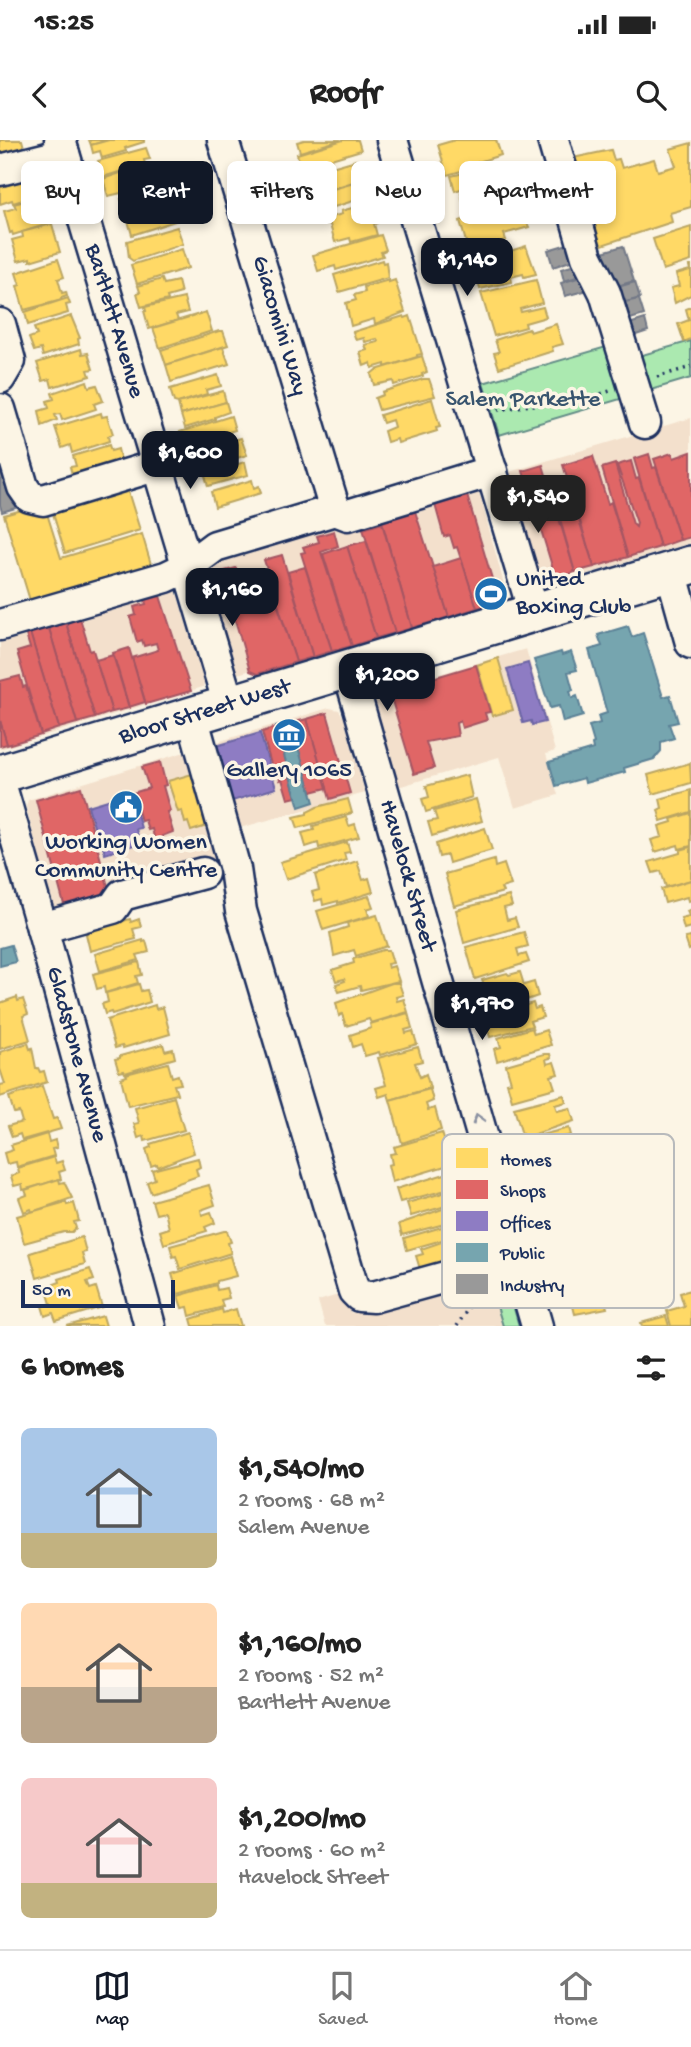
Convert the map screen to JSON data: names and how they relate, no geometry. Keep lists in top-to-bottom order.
{
  "streets": {
    "main road": ["Bloor Street West"],
    "street": [
      "Bartlett Avenue",
      "Giacomini Way",
      "Havelock Street",
      "Gladstone Avenue"
    ]
  },
  "crossings": [
    ["Bartlett Avenue", "Bloor Street West"],
    ["Bloor Street West", "Havelock Street"]
  ],
  "one_way": ["Havelock Street"],
  "parks": ["Salem Parkette"],
  "places": {
    "sports": ["United Boxing Club"],
    "museum": ["Gallery 1065"],
    "public building": ["Working Women Community Centre"]
  },
  "legend": [
    "Homes",
    "Shops",
    "Offices",
    "Public",
    "Industry"
  ],
  "scale_bar": "50 m",
  "page": {
    "status": "15:25",
    "header": "Roofr",
    "chip": [
      "Buy",
      "Rent",
      "Filters",
      "New",
      "Apartment"
    ],
    "price": [
      "$1,140",
      "$1,600",
      "$1,540",
      "$1,160",
      "$1,200",
      "$1,970"
    ],
    "scale": "50 m",
    "heading": "6 homes",
    "list": [
      {
        "name": "$1,540/mo",
        "note": "2 rooms · 68 m² · Salem Avenue"
      },
      {
        "name": "$1,160/mo",
        "note": "2 rooms · 52 m² · Bartlett Avenue"
      },
      {
        "name": "$1,200/mo",
        "note": "2 rooms · 60 m² · Havelock Street"
      }
    ],
    "tabs": ["Map", "Saved", "Home"]
  }
}
